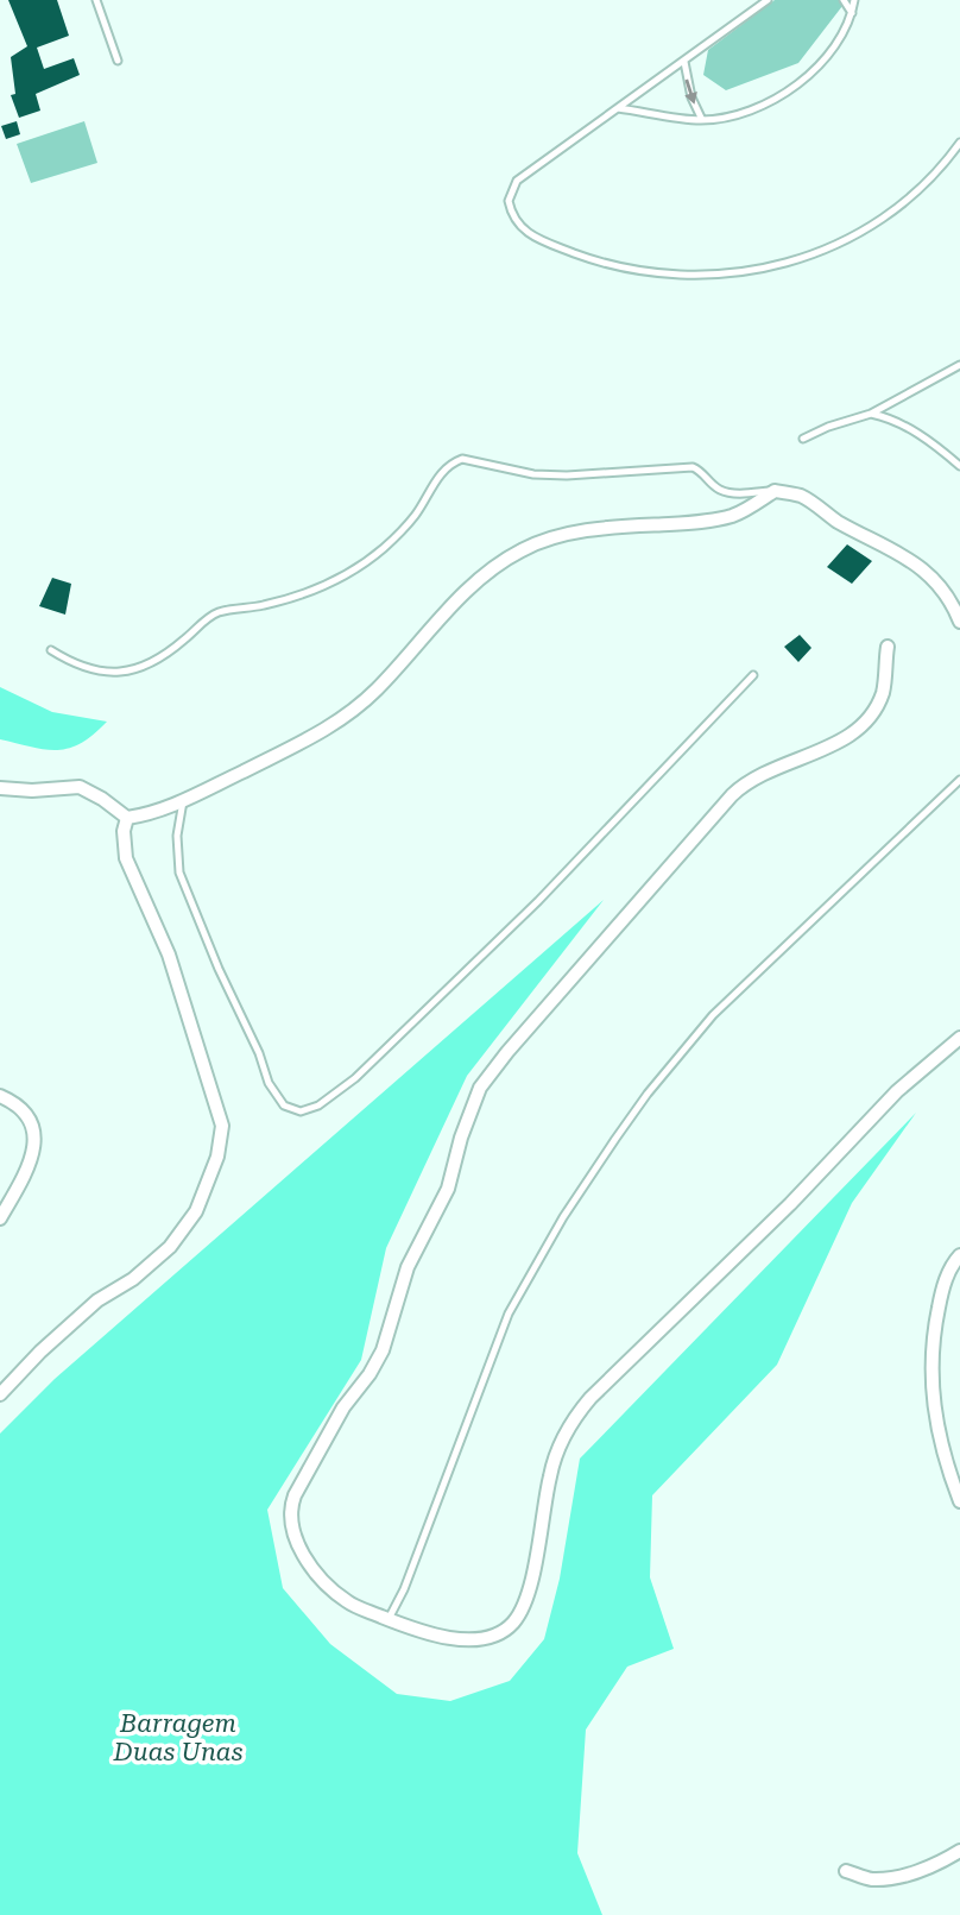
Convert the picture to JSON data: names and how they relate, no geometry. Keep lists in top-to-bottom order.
{
  "water": ["Barragem Duas Unas"]
}
